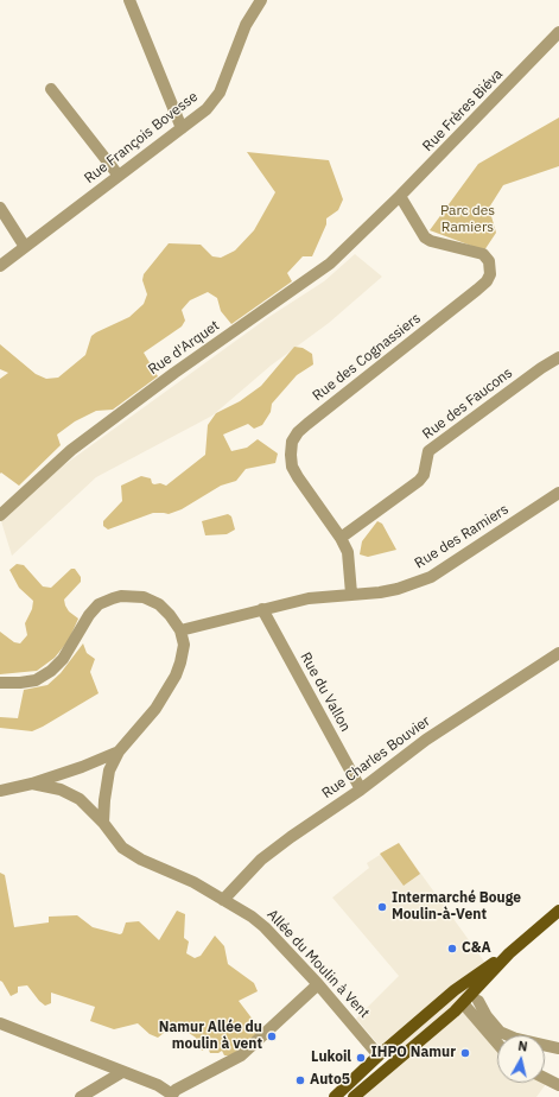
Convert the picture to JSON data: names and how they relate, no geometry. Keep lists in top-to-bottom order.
{
  "streets": {
    "street": [
      "Rue Frères Biéva",
      "Rue François Bovesse",
      "Rue d'Arquet",
      "Rue des Cognassiers",
      "Rue des Faucons",
      "Rue des Ramiers",
      "Rue du Vallon",
      "Rue Charles Bouvier",
      "Allée du Moulin à Vent"
    ]
  },
  "crossings": [
    ["Rue Frères Biéva", "Rue d'Arquet"],
    ["Rue Frères Biéva", "Rue des Cognassiers"],
    ["Rue des Cognassiers", "Rue des Faucons"],
    ["Rue des Cognassiers", "Rue des Ramiers"],
    ["Rue des Ramiers", "Rue du Vallon"],
    ["Rue du Vallon", "Rue Charles Bouvier"],
    ["Rue Charles Bouvier", "Allée du Moulin à Vent"]
  ],
  "parks": ["Parc des Ramiers"],
  "places": [
    "Intermarché Bouge Moulin-à-Vent",
    "C&A",
    "Namur Allée du moulin à vent",
    "IHPO Namur",
    "Lukoil",
    "Auto5"
  ],
  "north": "top"
}
